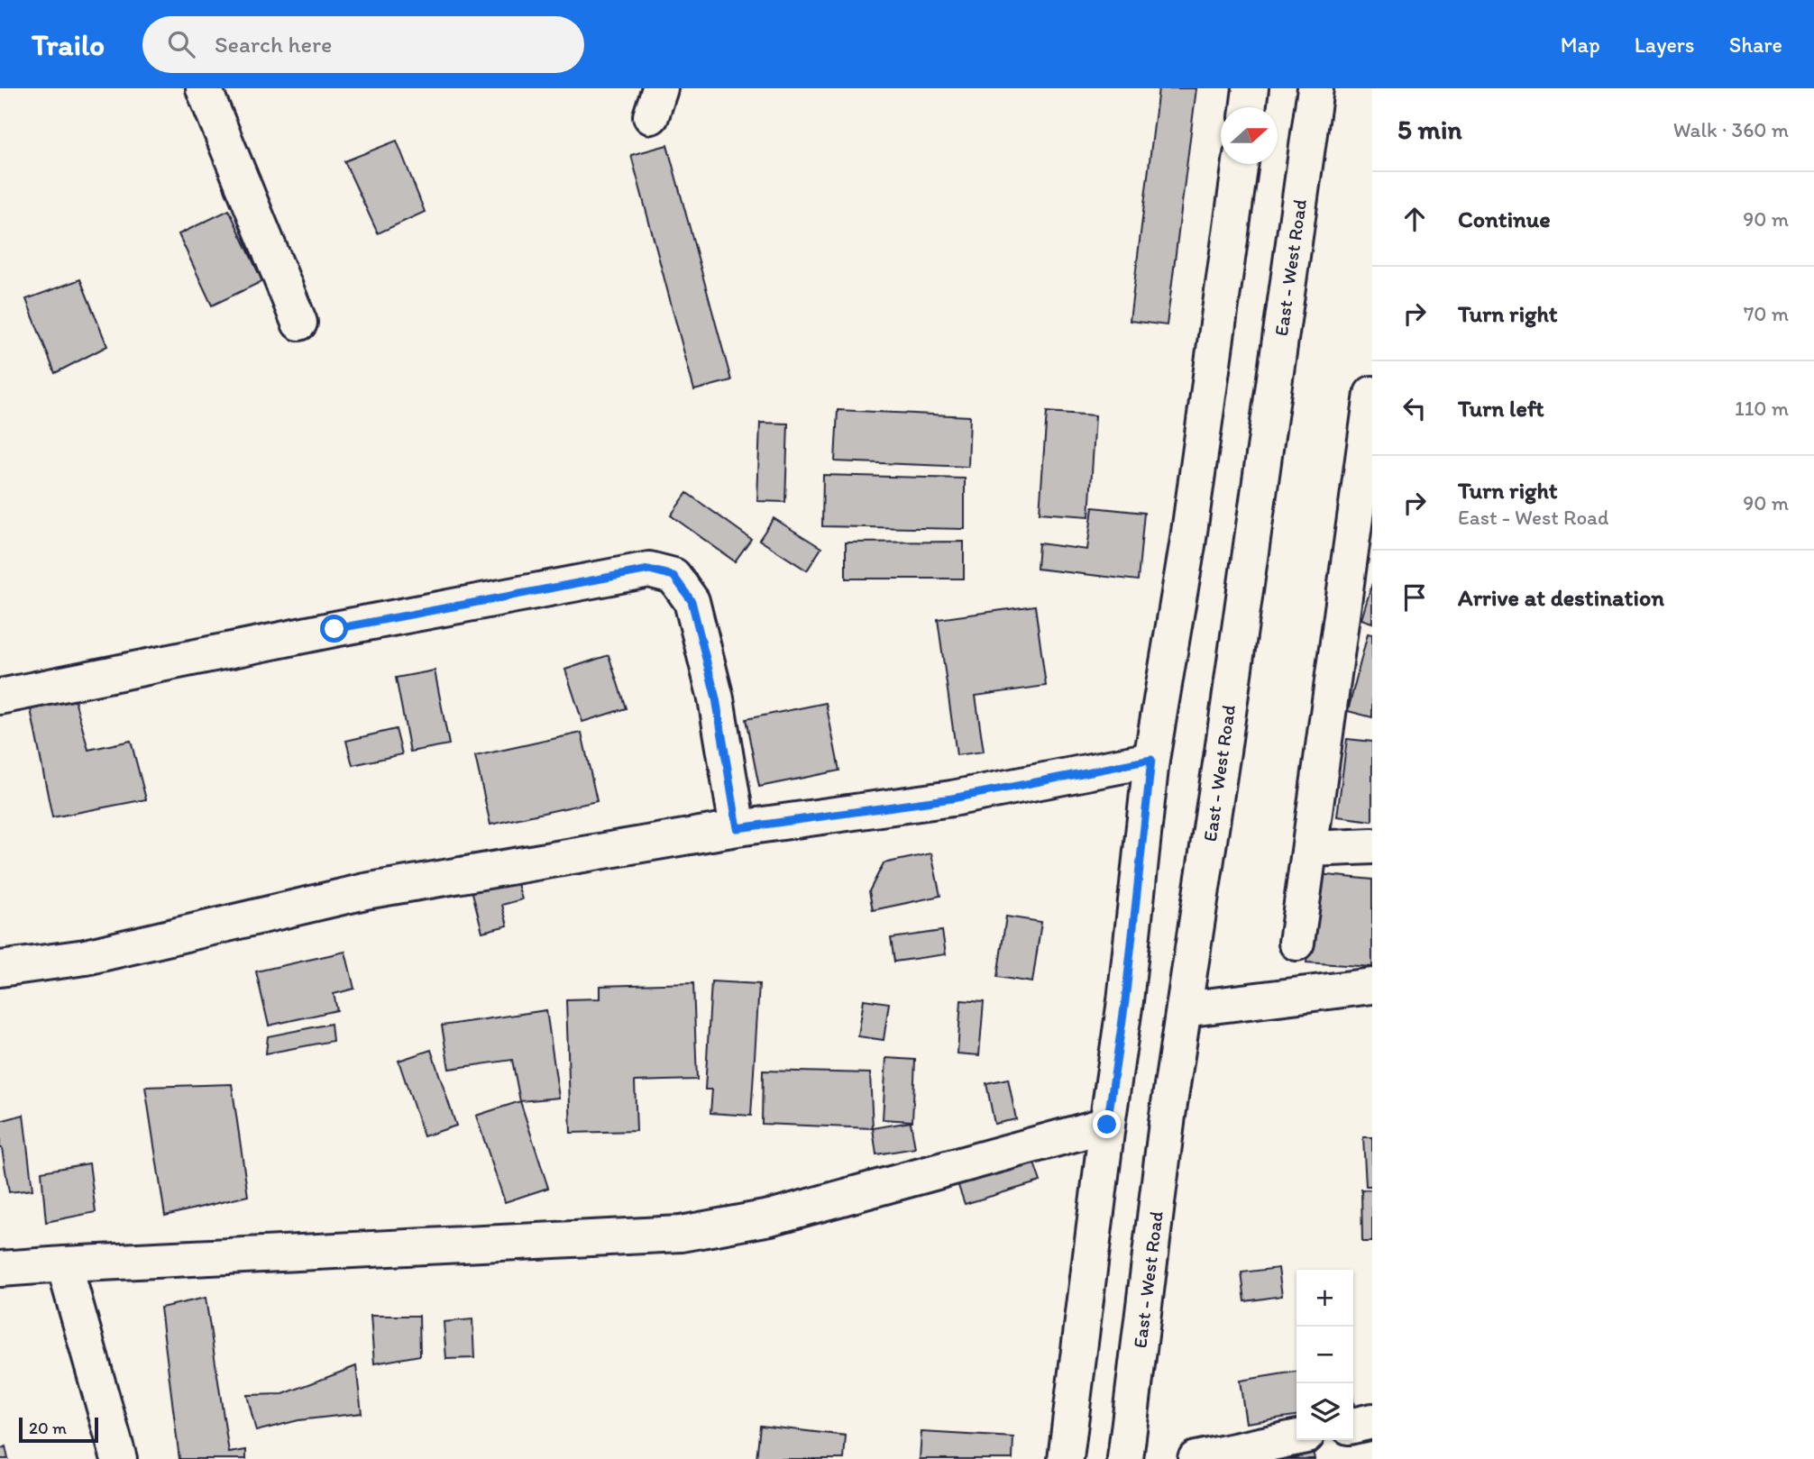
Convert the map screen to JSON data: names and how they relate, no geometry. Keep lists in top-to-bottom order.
{
  "streets": {
    "street": ["East - West Road"]
  },
  "scale_bar": "20 m",
  "north": "right",
  "page": {
    "header": "Trailo",
    "search": "Search here",
    "nav": ["Map", "Layers", "Share"],
    "heading": ["5 min", "Walk · 360 m"],
    "list": [
      ["Continue", "90 m"],
      ["Turn right", "70 m"],
      ["Turn left", "110 m"],
      ["Turn right", "East - West Road", "90 m"],
      "Arrive at destination"
    ],
    "map_buttons": ["+", "−"],
    "scale": "20 m"
  }
}
